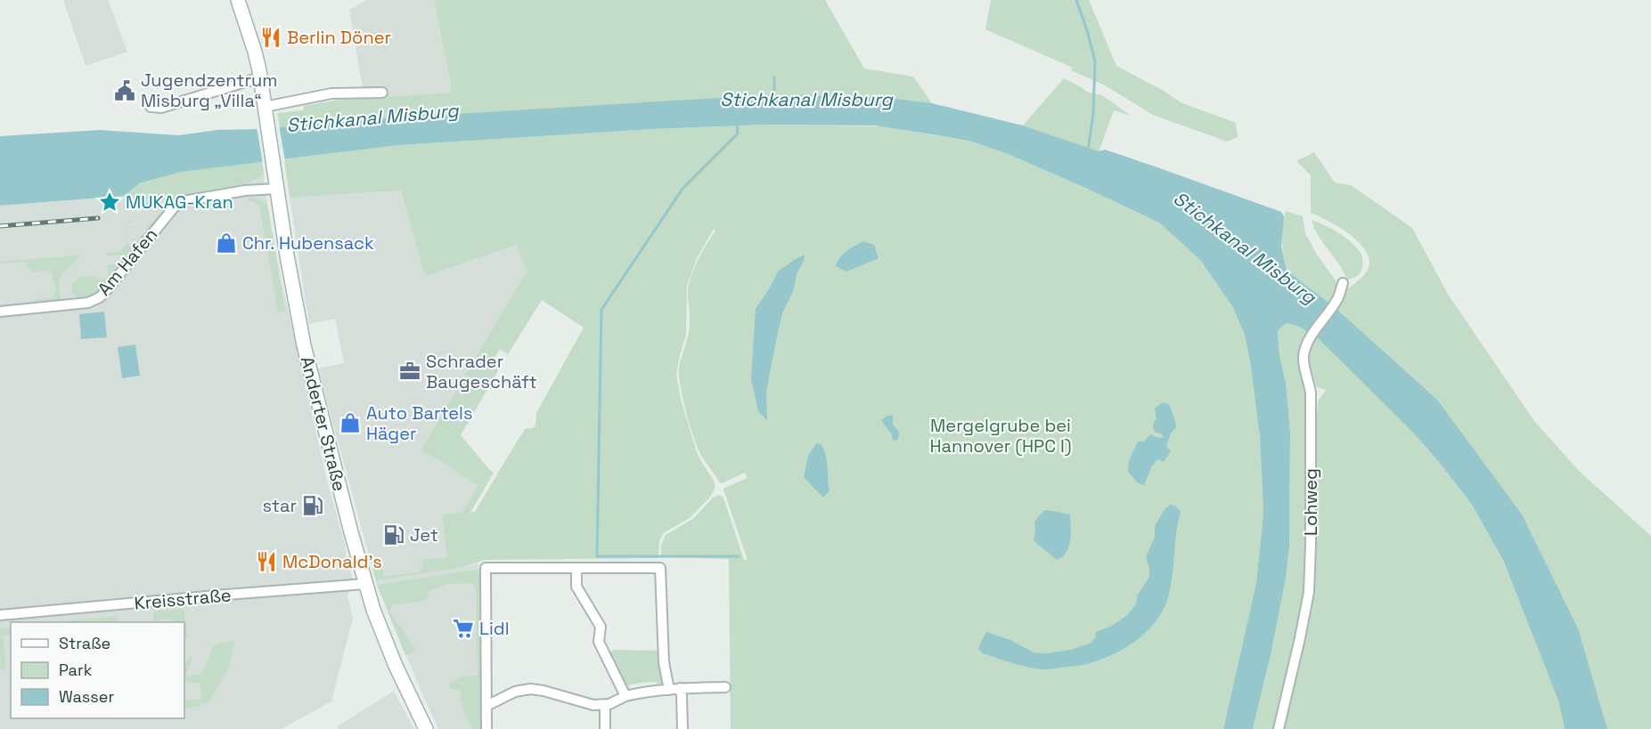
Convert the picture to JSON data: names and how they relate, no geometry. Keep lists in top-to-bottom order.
{
  "streets": {
    "main road": ["Anderter Straße"],
    "street": ["Am Hafen", "Lohweg", "Kreisstraße"]
  },
  "crossings": [
    ["Am Hafen", "Anderter Straße"],
    ["Anderter Straße", "Kreisstraße"]
  ],
  "water": ["Stichkanal Misburg"],
  "parks": ["Mergelgrube bei Hannover (HPC I)"],
  "places": {
    "restaurant": ["Berlin Döner", "McDonald's"],
    "public building": ["Jugendzentrum Misburg „Villa“"],
    "place": ["MUKAG-Kran"],
    "shop": ["Chr. Hubensack", "Auto Bartels Häger"],
    "office": ["Schrader Baugeschäft"],
    "fuel station": ["star", "Jet"],
    "supermarket": ["Lidl"]
  },
  "legend": ["Straße", "Park", "Wasser"]
}
